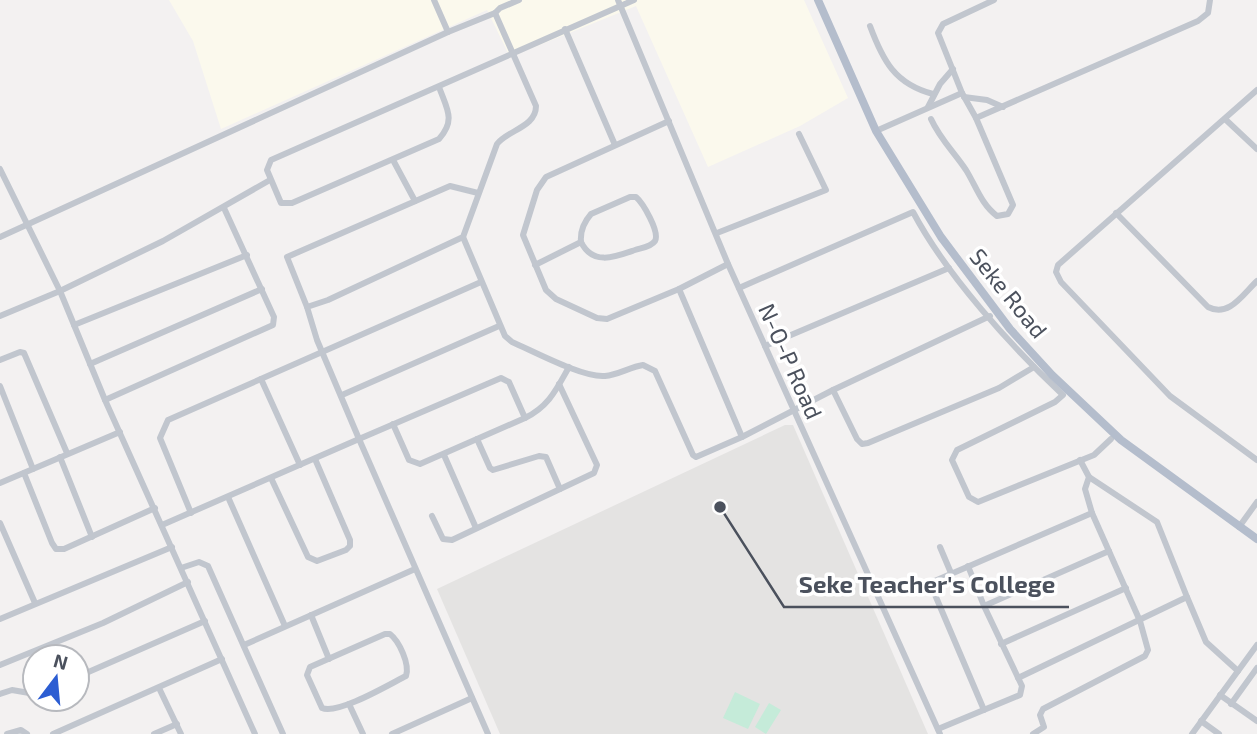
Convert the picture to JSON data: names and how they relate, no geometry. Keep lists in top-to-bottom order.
{
  "streets": {
    "main road": ["Seke Road"],
    "street": ["N-O-P Road"]
  },
  "places": ["Seke Teacher's College"],
  "north": "top"
}
